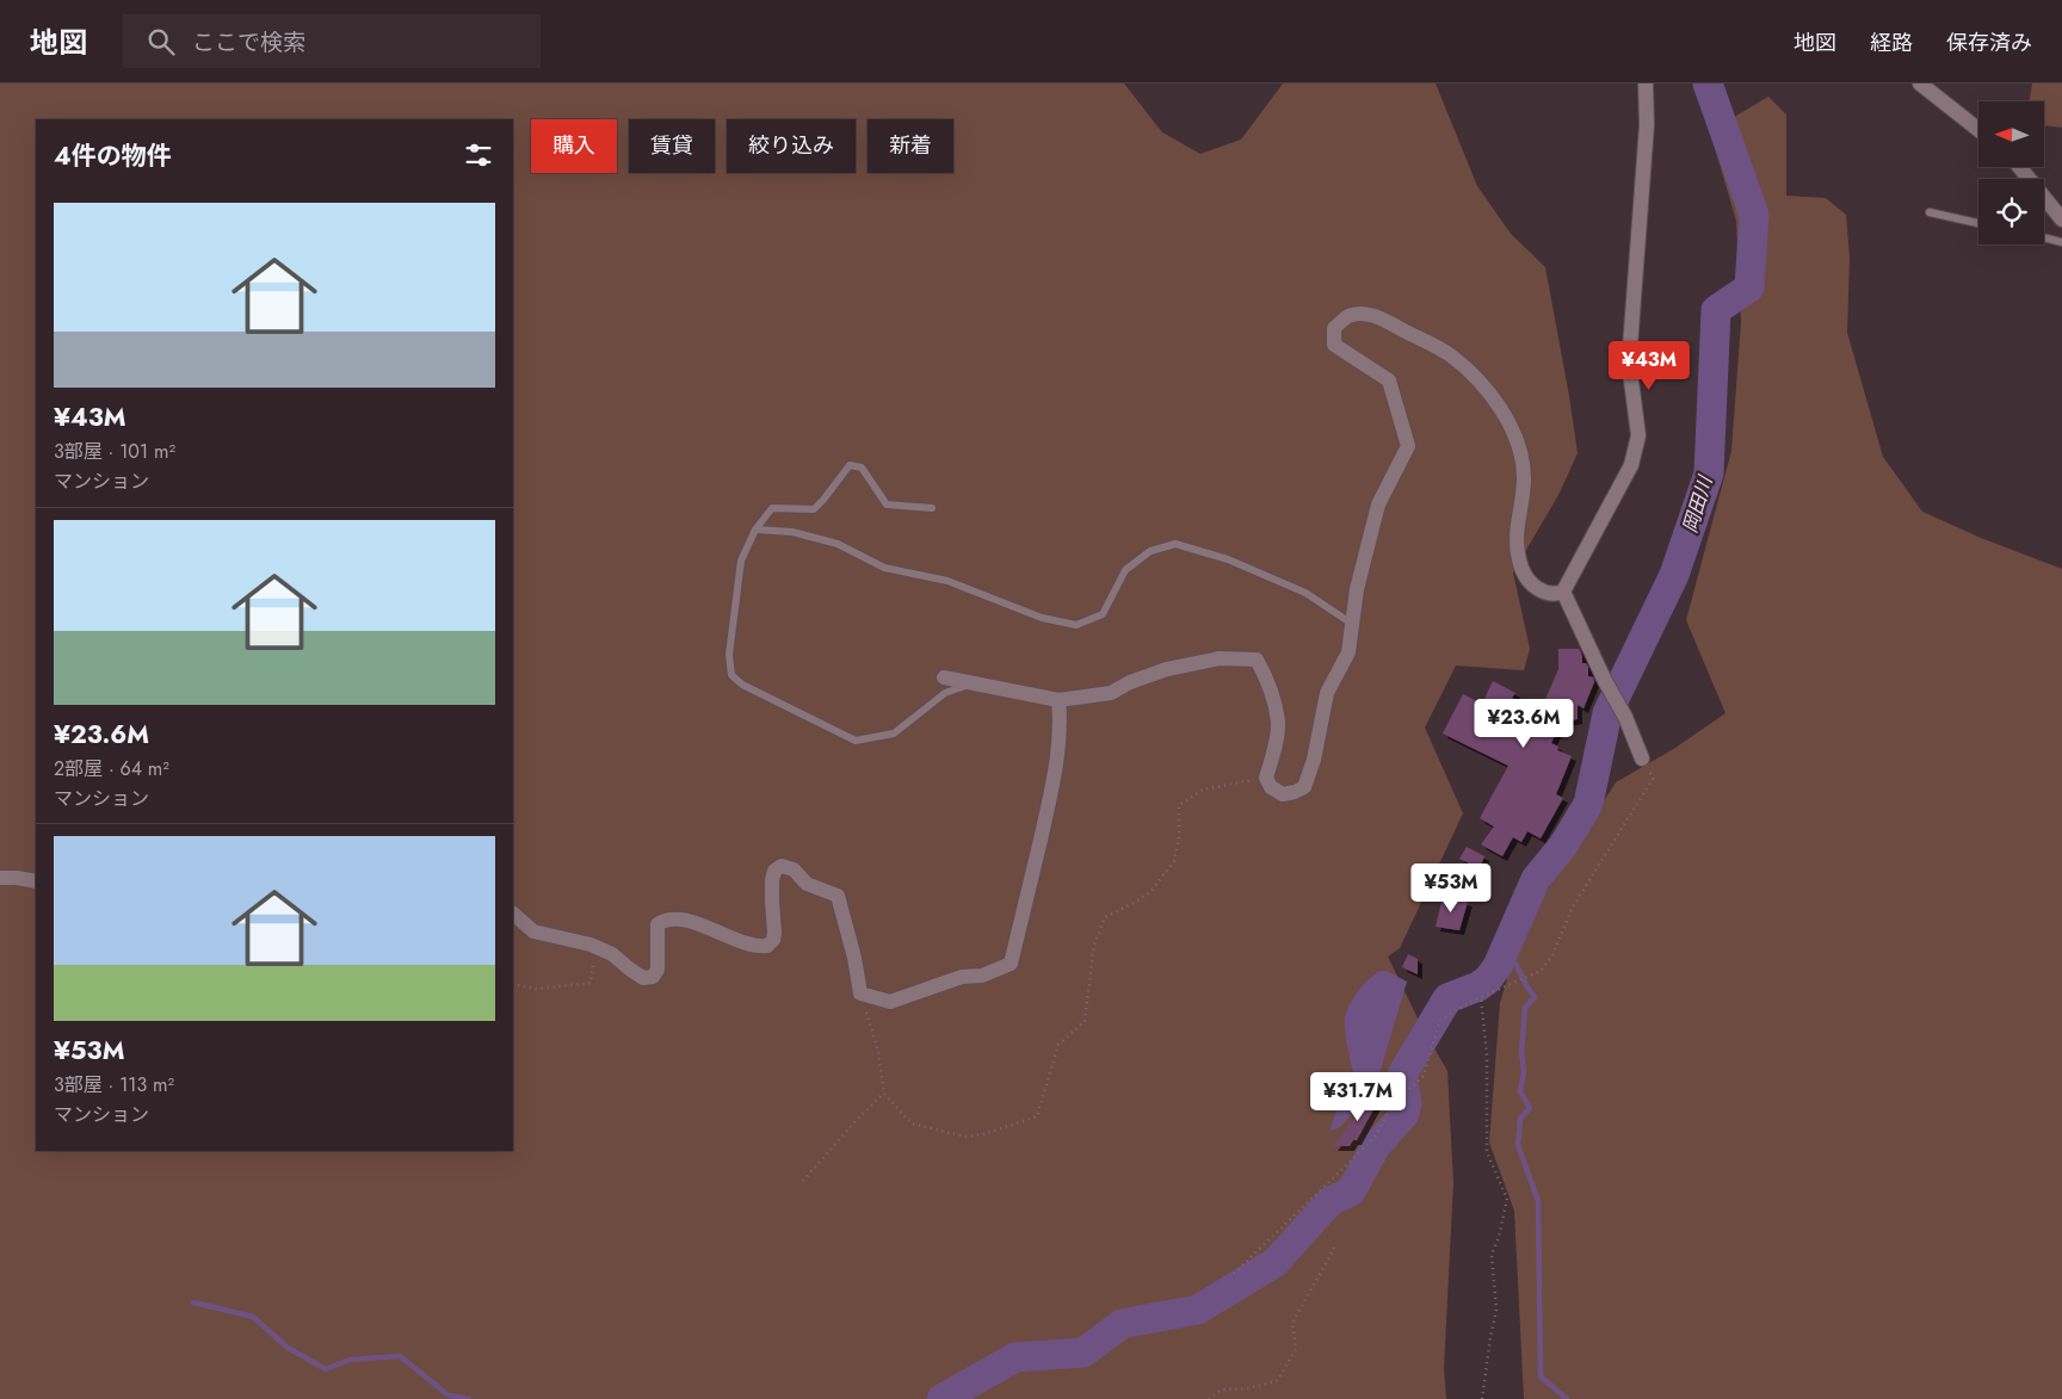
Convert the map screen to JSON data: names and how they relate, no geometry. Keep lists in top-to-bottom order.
{
  "water": ["岡田川"],
  "north": "left",
  "page": {
    "header": "地図",
    "search": "ここで検索",
    "nav": ["地図", "経路", "保存済み"],
    "chip": [
      "購入",
      "賃貸",
      "絞り込み",
      "新着"
    ],
    "heading": "4件の物件",
    "list": [
      {
        "name": "¥43M",
        "note": "3部屋 · 101 m² · マンション"
      },
      {
        "name": "¥23.6M",
        "note": "2部屋 · 64 m² · マンション"
      },
      {
        "name": "¥53M",
        "note": "3部屋 · 113 m² · マンション"
      }
    ],
    "price": [
      "¥43M",
      "¥23.6M",
      "¥53M",
      "¥31.7M"
    ]
  }
}
